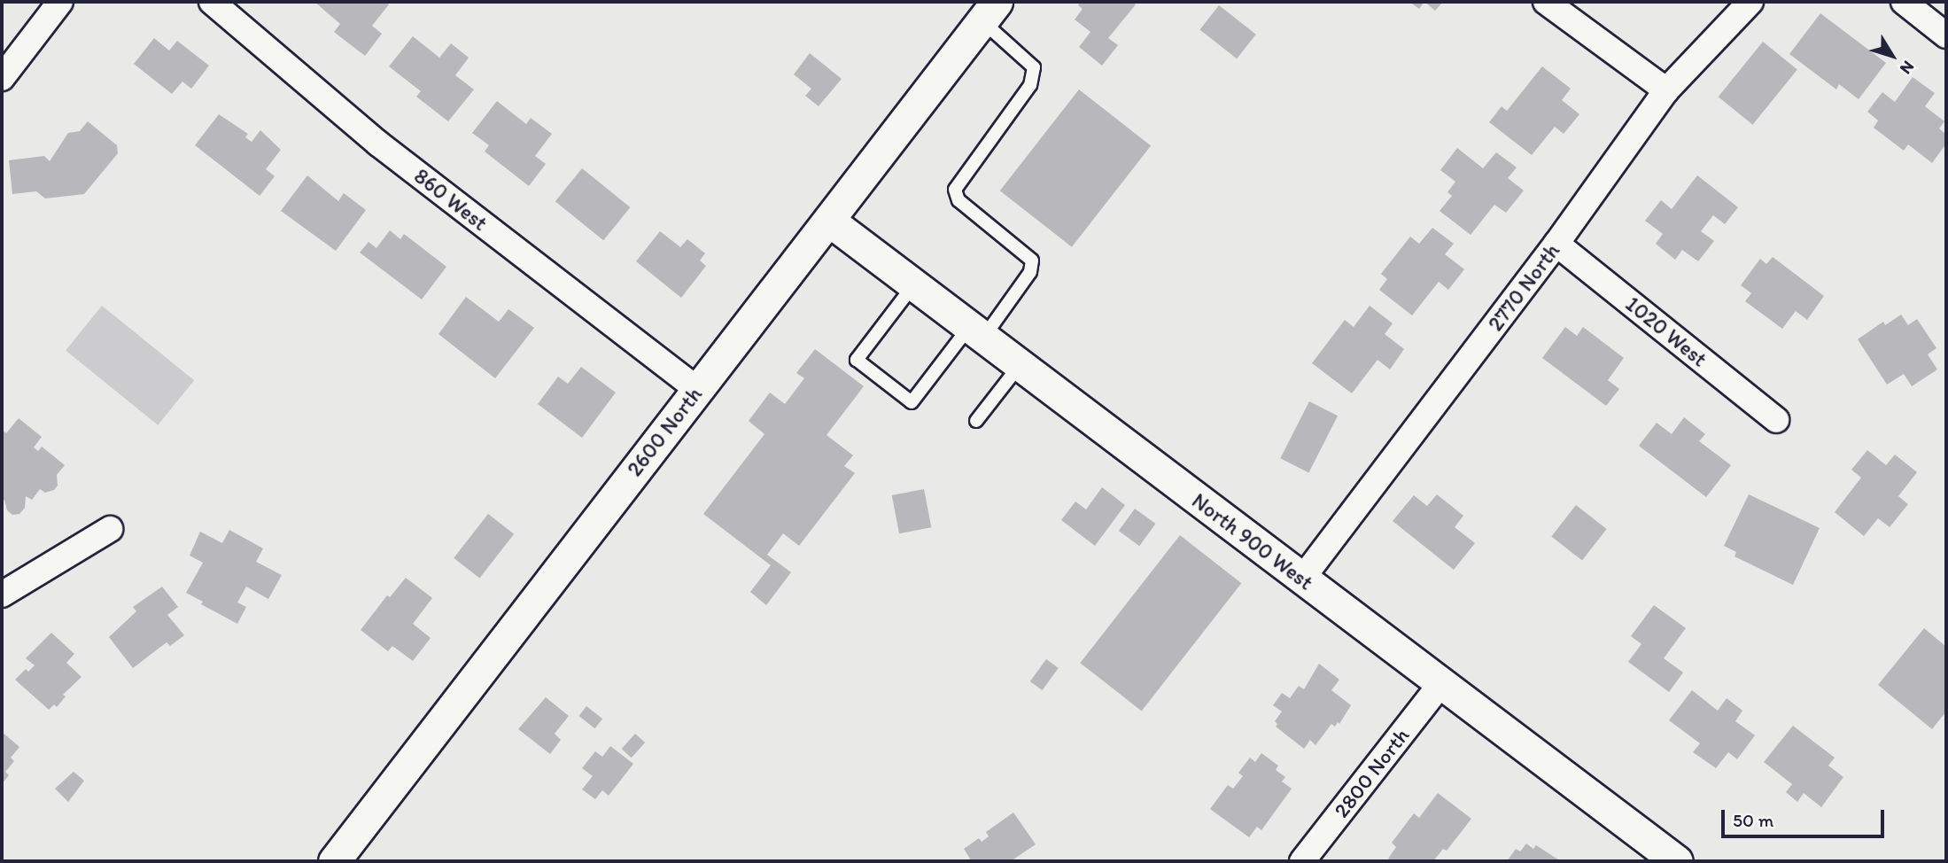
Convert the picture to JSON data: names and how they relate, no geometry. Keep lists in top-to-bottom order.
{
  "streets": {
    "street": [
      "860 West",
      "2770 North",
      "1020 West",
      "2600 North",
      "North 900 West",
      "2800 North"
    ]
  },
  "crossings": [
    ["860 West", "2600 North"],
    ["2770 North", "1020 West"],
    ["2770 North", "North 900 West"],
    ["2600 North", "North 900 West"],
    ["North 900 West", "2800 North"]
  ],
  "scale_bar": "50 m",
  "north": "bottom right"
}
